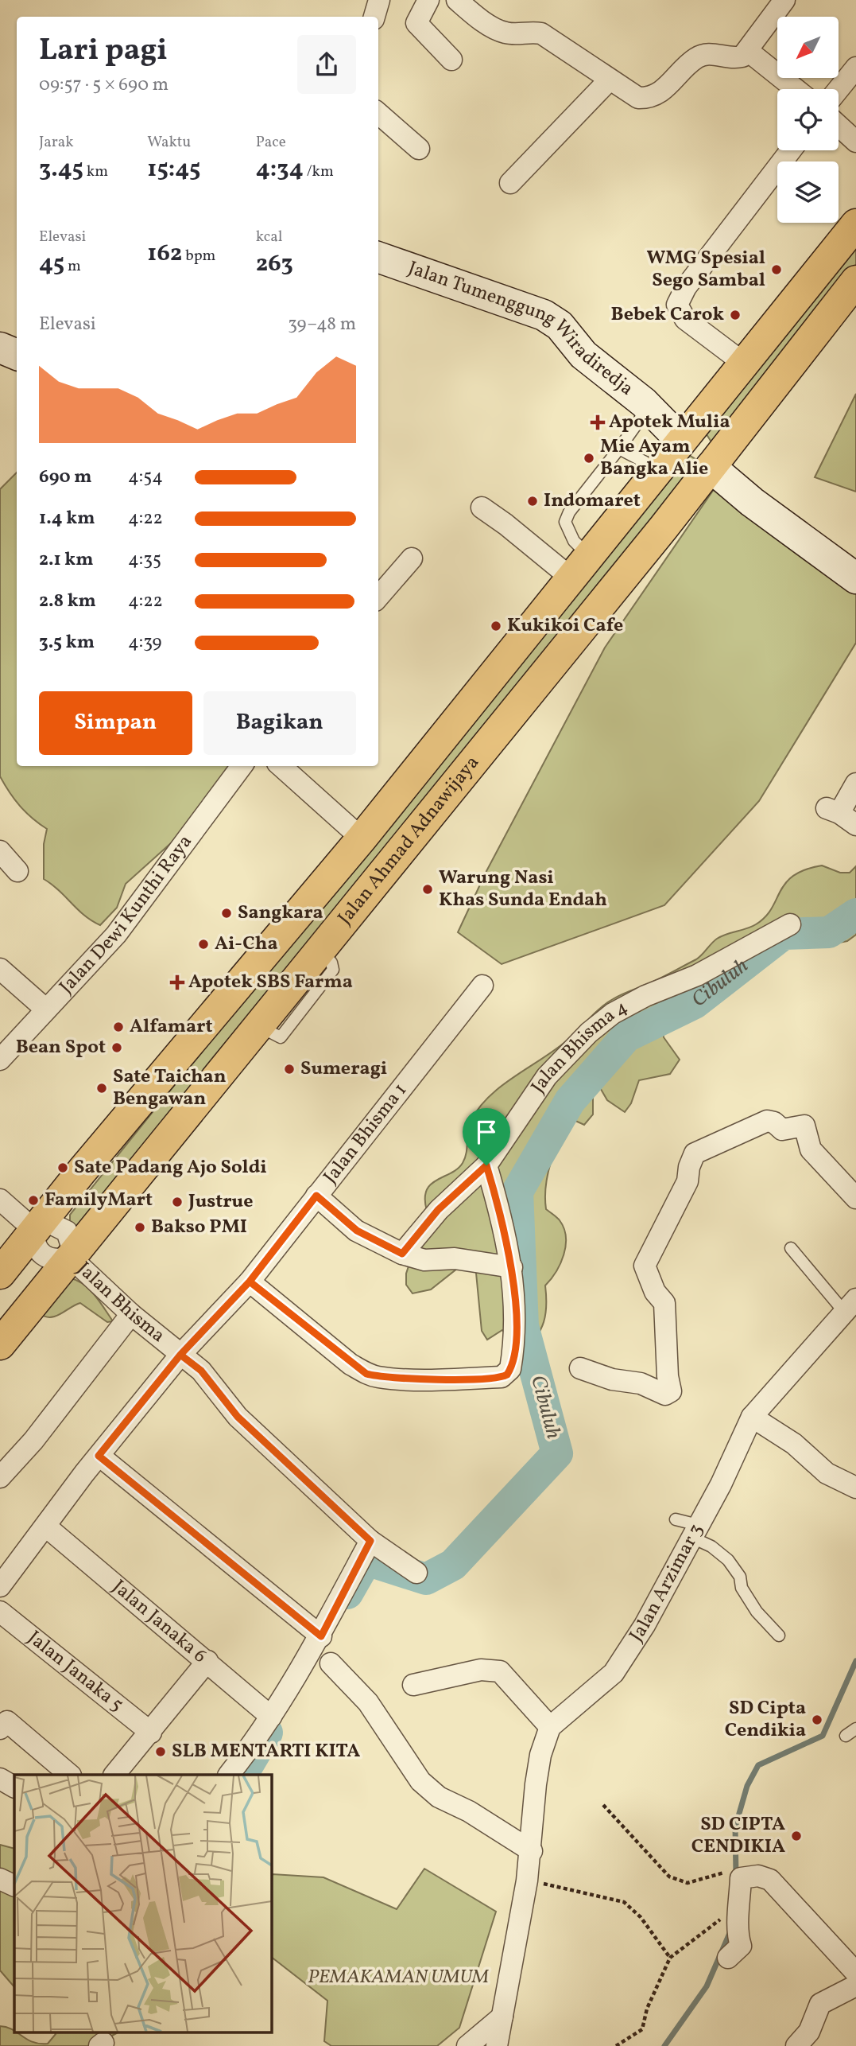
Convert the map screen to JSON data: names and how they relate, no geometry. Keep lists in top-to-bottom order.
{
  "streets": {
    "main road": ["Jalan Ahmad Adnawijaya"],
    "street": [
      "Jalan Tumenggung Wiradiredja",
      "Jalan Dewi Kunthi Raya",
      "Jalan Bhisma 4",
      "Jalan Bhisma 1",
      "Jalan Bhisma",
      "Jalan Arzimar 3",
      "Jalan Janaka 6",
      "Jalan Janaka 5"
    ]
  },
  "crossings": [
    ["Jalan Tumenggung Wiradiredja", "Jalan Ahmad Adnawijaya"],
    ["Jalan Ahmad Adnawijaya", "Jalan Bhisma"],
    ["Jalan Bhisma 1", "Jalan Bhisma"],
    ["Jalan Bhisma 1", "Jalan Janaka 6"]
  ],
  "water": ["Cibuluh"],
  "parks": ["PEMAKAMAN UMUM"],
  "places": {
    "other": [
      "WMG Spesial Sego Sambal",
      "Bebek Carok",
      "Mie Ayam Bangka Alie",
      "Indomaret",
      "Kukikoi Cafe",
      "Warung Nasi Khas Sunda Endah",
      "Sangkara",
      "Ai-Cha",
      "Alfamart",
      "Bean Spot",
      "Sumeragi",
      "Sate Taichan Bengawan",
      "Sate Padang Ajo Soldi",
      "FamilyMart",
      "Justrue",
      "Bakso PMI",
      "SD Cipta Cendikia",
      "SLB MENTARTI KITA",
      "SD CIPTA CENDIKIA"
    ],
    "health": ["Apotek Mulia", "Apotek SBS Farma"]
  },
  "north": "bottom left",
  "page": {
    "heading": ["Lari pagi", "09:57 · 5 × 690 m"],
    "stats": [
      ["Jarak", "3.45 km"],
      ["Waktu", "15:45"],
      ["Pace", "4:34 /km"],
      ["Elevasi", "45 m"],
      ["162 bpm"],
      ["kcal", "263"]
    ],
    "chart": ["Elevasi", "39–48 m"],
    "list": [
      {
        "name": "690 m",
        "note": "4:54"
      },
      {
        "name": "1.4 km",
        "note": "4:22"
      },
      {
        "name": "2.1 km",
        "note": "4:35"
      },
      {
        "name": "2.8 km",
        "note": "4:22"
      },
      {
        "name": "3.5 km",
        "note": "4:39"
      }
    ],
    "buttons": ["Simpan", "Bagikan"]
  }
}
